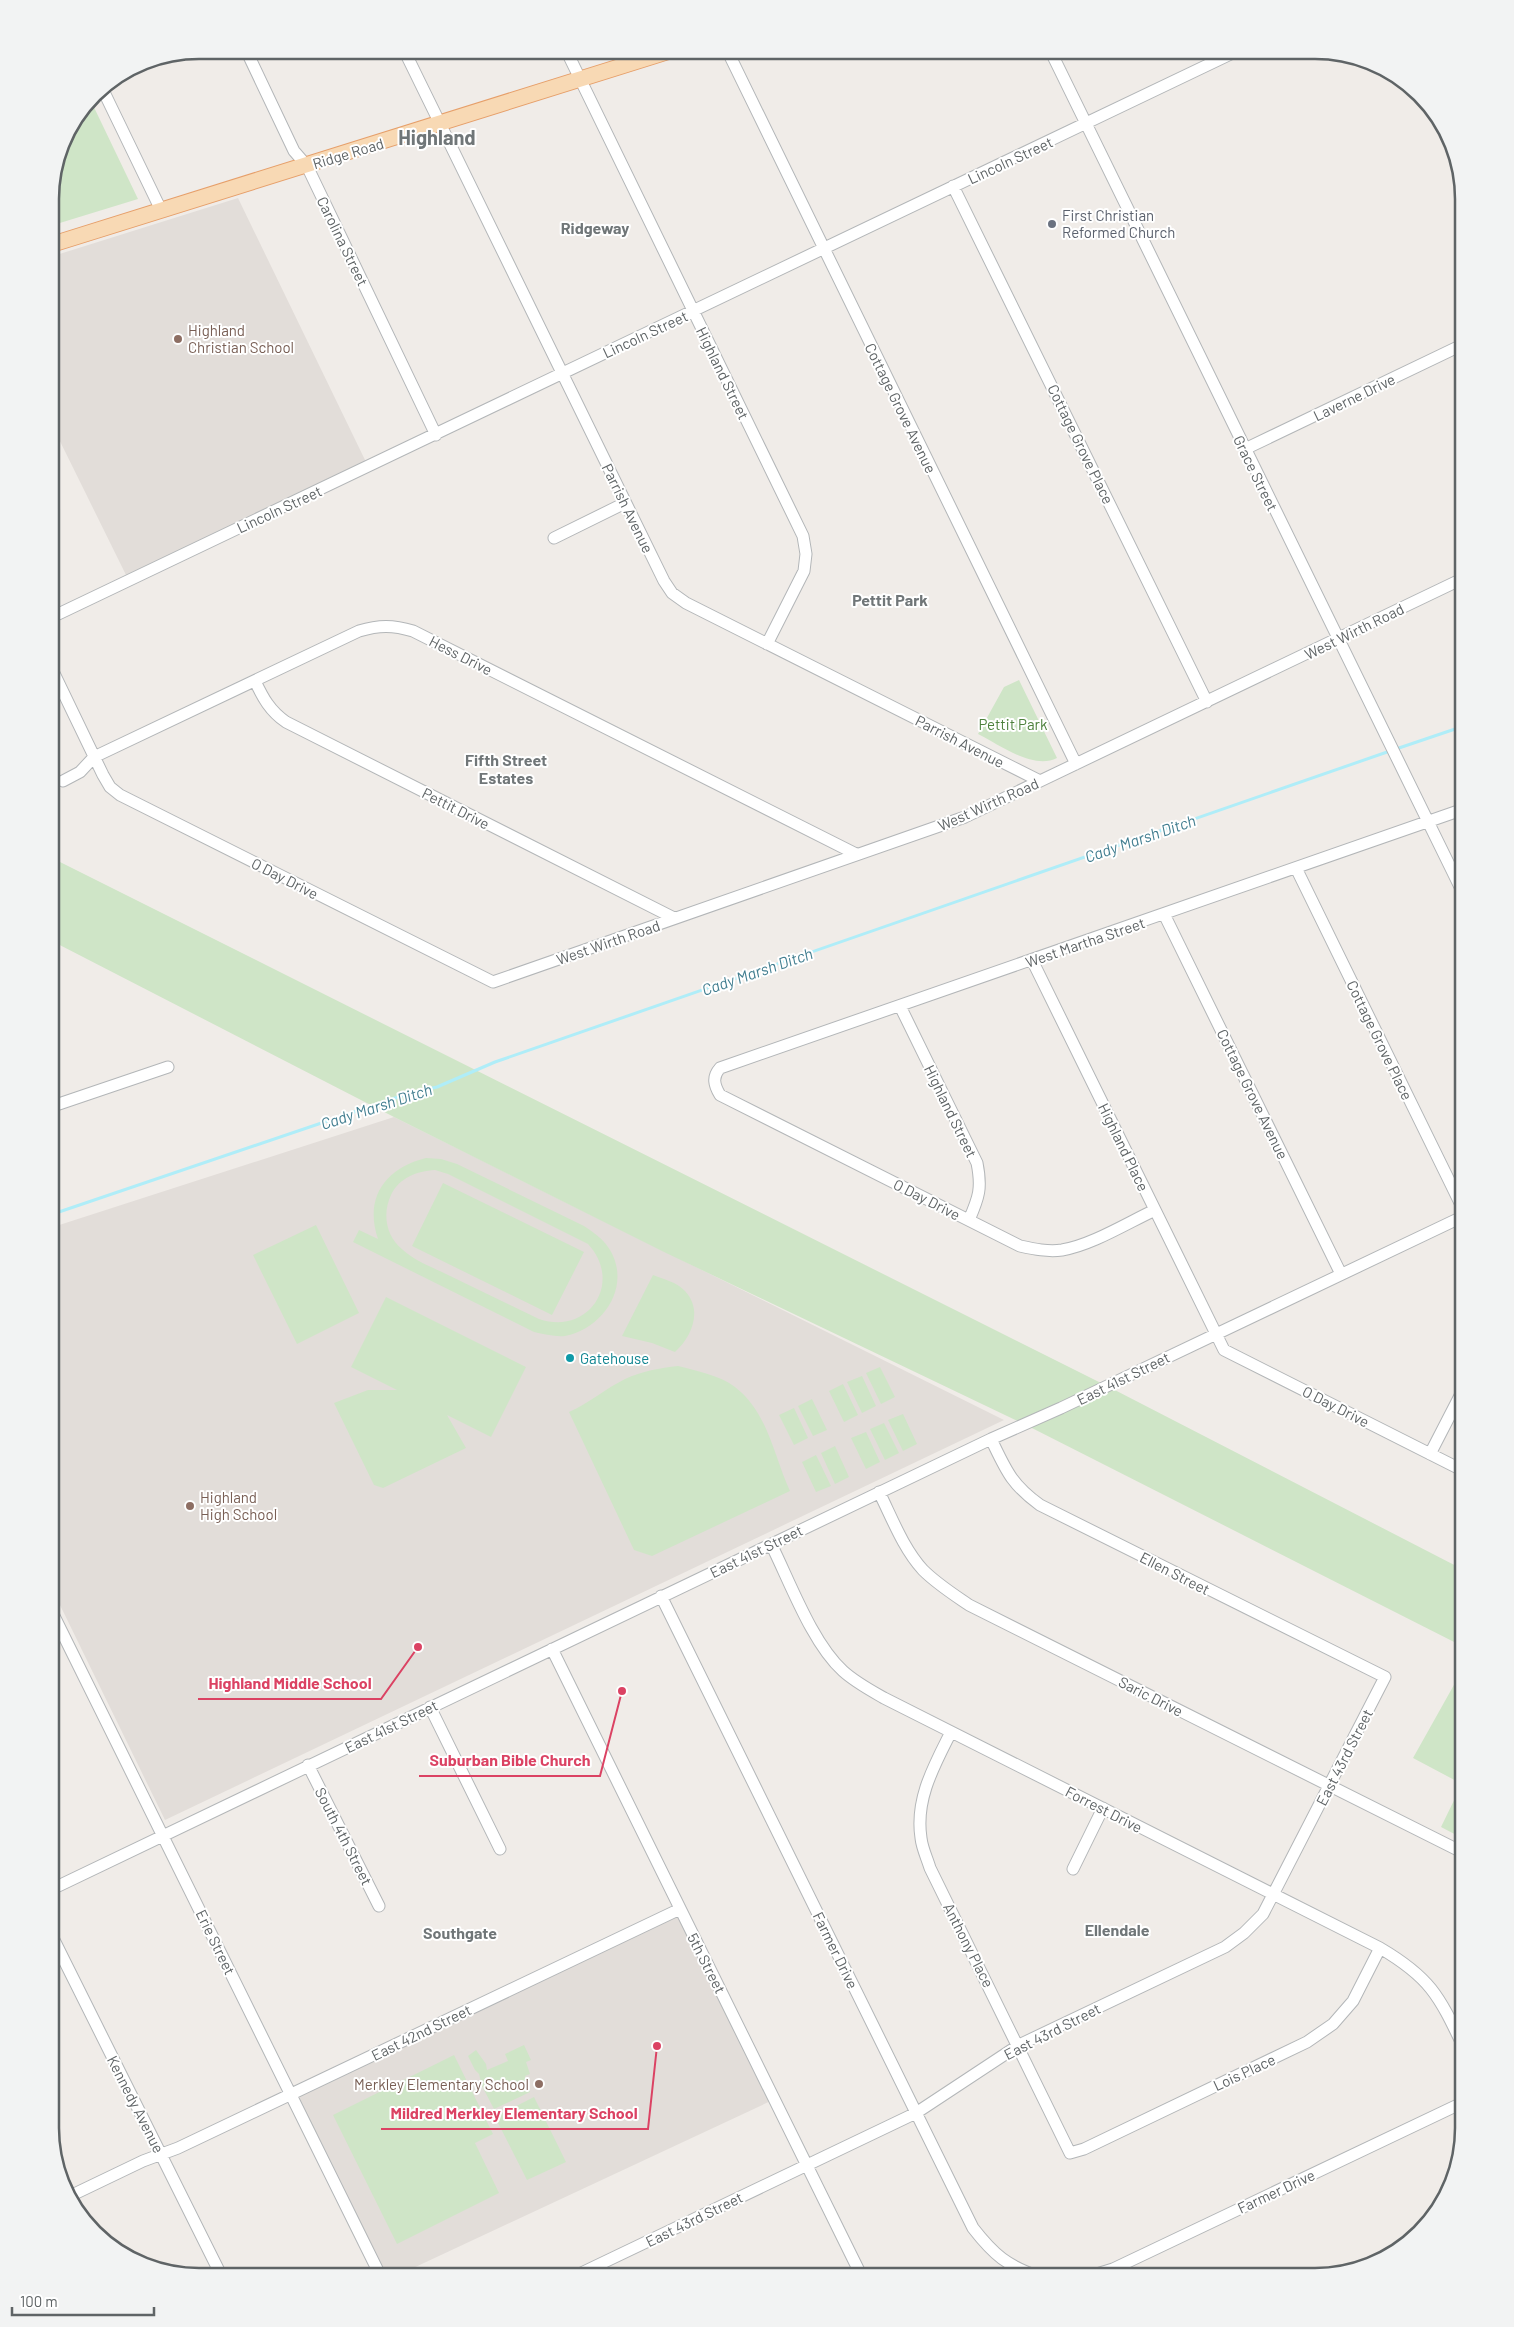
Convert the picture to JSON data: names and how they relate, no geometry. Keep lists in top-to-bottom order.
{
  "streets": {
    "main road": ["Ridge Road"],
    "street": [
      "Lincoln Street",
      "Carolina Street",
      "Highland Street",
      "Laverne Drive",
      "Cottage Grove Avenue",
      "Cottage Grove Place",
      "Grace Street",
      "Parrish Avenue",
      "West Wirth Road",
      "Hess Drive",
      "Pettit Drive",
      "O Day Drive",
      "West Martha Street",
      "Highland Place",
      "East 41st Street",
      "Ellen Street",
      "Saric Drive",
      "East 43rd Street",
      "Forrest Drive",
      "South 4th Street",
      "Erie Street",
      "Anthony Place",
      "Farmer Drive",
      "5th Street",
      "East 42nd Street",
      "Lois Place",
      "Kennedy Avenue"
    ]
  },
  "crossings": [
    ["Ridge Road", "Carolina Street"],
    ["Ridge Road", "Highland Street"],
    ["Ridge Road", "Parrish Avenue"],
    ["Lincoln Street", "Carolina Street"],
    ["Lincoln Street", "Highland Street"],
    ["Lincoln Street", "Cottage Grove Avenue"],
    ["Lincoln Street", "Cottage Grove Place"],
    ["Lincoln Street", "Grace Street"],
    ["Lincoln Street", "Parrish Avenue"],
    ["Highland Street", "Parrish Avenue"],
    ["Highland Street", "O Day Drive"],
    ["Highland Street", "West Martha Street"],
    ["Laverne Drive", "Grace Street"],
    ["Cottage Grove Avenue", "West Wirth Road"],
    ["Cottage Grove Avenue", "West Martha Street"],
    ["Cottage Grove Avenue", "East 41st Street"],
    ["Cottage Grove Place", "West Wirth Road"],
    ["Cottage Grove Place", "West Martha Street"],
    ["Grace Street", "West Wirth Road"],
    ["Grace Street", "West Martha Street"],
    ["Parrish Avenue", "West Wirth Road"],
    ["West Wirth Road", "Hess Drive"],
    ["West Wirth Road", "Pettit Drive"],
    ["West Wirth Road", "O Day Drive"],
    ["Hess Drive", "Pettit Drive"],
    ["Hess Drive", "O Day Drive"],
    ["O Day Drive", "West Martha Street"],
    ["O Day Drive", "Highland Place"],
    ["O Day Drive", "East 41st Street"],
    ["West Martha Street", "Highland Place"],
    ["Highland Place", "East 41st Street"],
    ["East 41st Street", "Ellen Street"],
    ["East 41st Street", "Saric Drive"],
    ["East 41st Street", "Forrest Drive"],
    ["East 41st Street", "South 4th Street"],
    ["East 41st Street", "Erie Street"],
    ["East 41st Street", "Farmer Drive"],
    ["East 41st Street", "5th Street"],
    ["Ellen Street", "East 43rd Street"],
    ["Saric Drive", "East 43rd Street"],
    ["East 43rd Street", "Forrest Drive"],
    ["East 43rd Street", "Anthony Place"],
    ["East 43rd Street", "Farmer Drive"],
    ["East 43rd Street", "5th Street"],
    ["Forrest Drive", "Anthony Place"],
    ["Forrest Drive", "Lois Place"],
    ["Erie Street", "East 42nd Street"],
    ["Anthony Place", "Lois Place"],
    ["5th Street", "East 42nd Street"],
    ["East 42nd Street", "Kennedy Avenue"]
  ],
  "districts": [
    "Highland",
    "Ridgeway",
    "Pettit Park",
    "Fifth Street Estates",
    "Ellendale",
    "Southgate"
  ],
  "water": ["Cady Marsh Ditch"],
  "parks": ["Pettit Park"],
  "places": [
    "First Christian Reformed Church",
    "Highland Christian School",
    "Gatehouse",
    "Highland High School",
    "Highland Middle School",
    "Suburban Bible Church",
    "Mildred Merkley Elementary School",
    "Merkley Elementary School"
  ],
  "scale_bar": "100 m"
}
